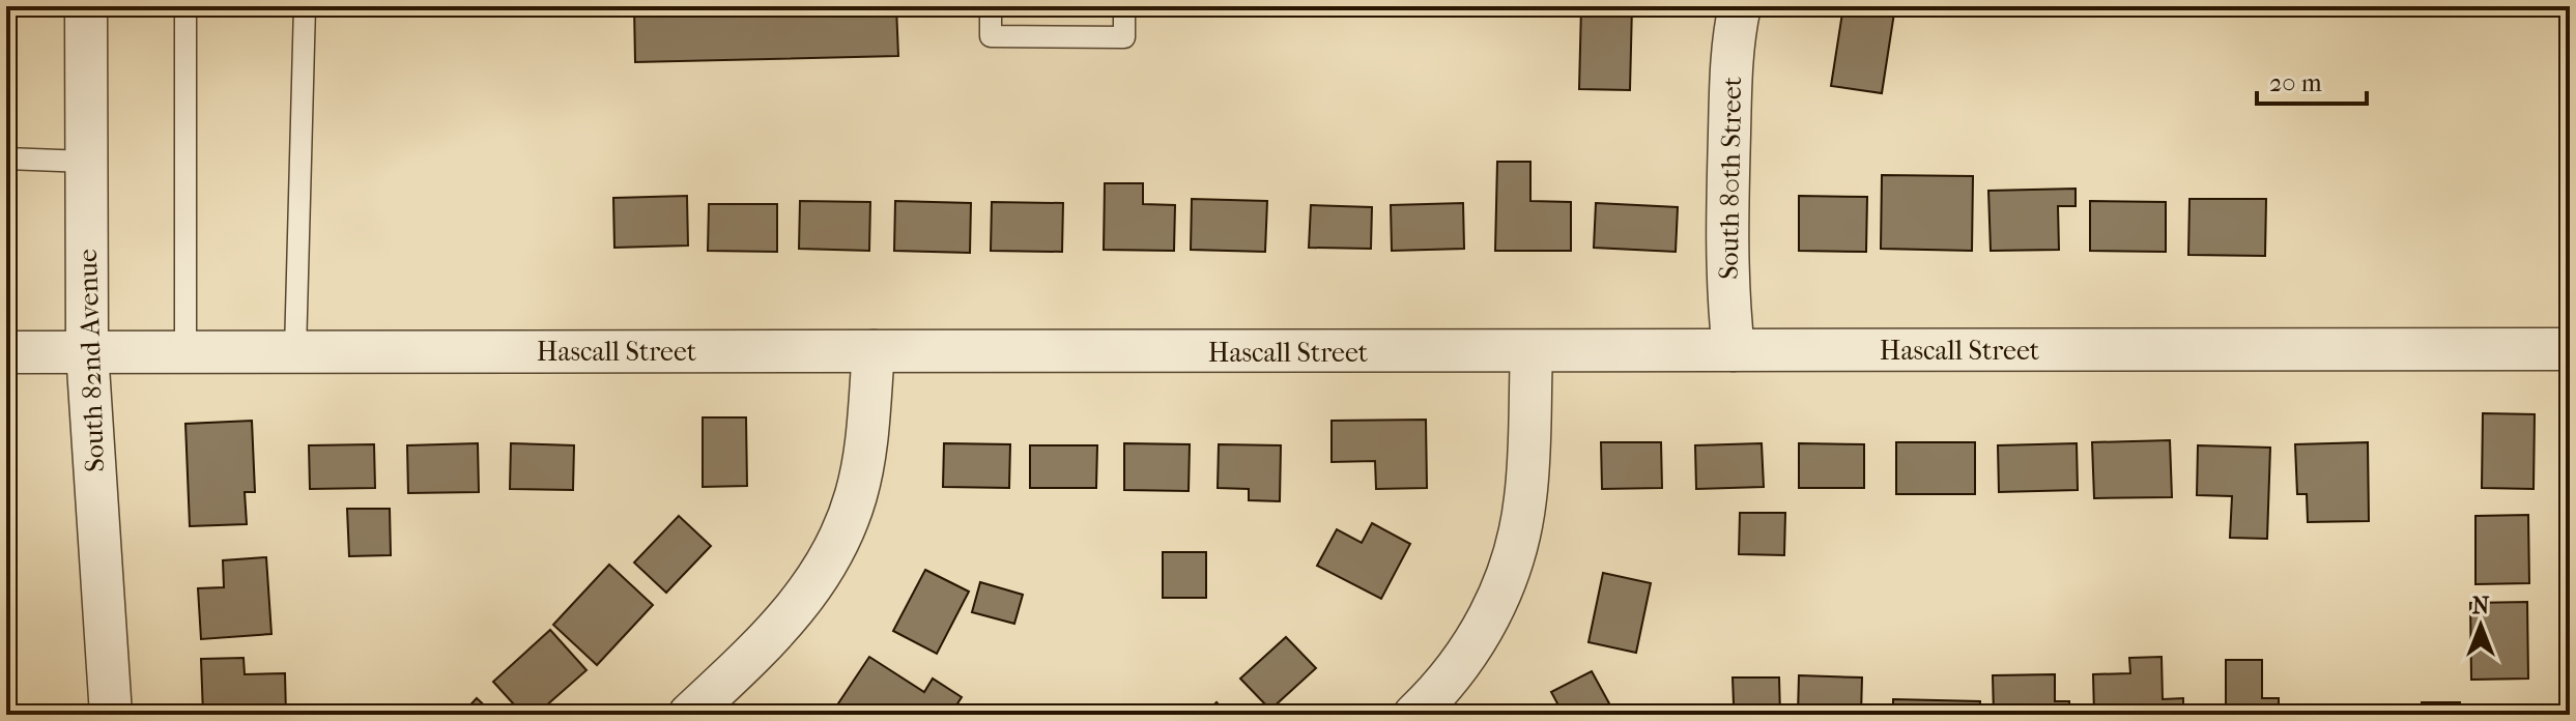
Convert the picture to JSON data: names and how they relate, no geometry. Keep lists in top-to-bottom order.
{
  "streets": {
    "street": ["South 80th Street", "Hascall Street", "South 82nd Avenue"]
  },
  "crossings": [
    ["South 80th Street", "Hascall Street"],
    ["Hascall Street", "South 82nd Avenue"]
  ],
  "scale_bar": "20 m",
  "north": "top"
}
